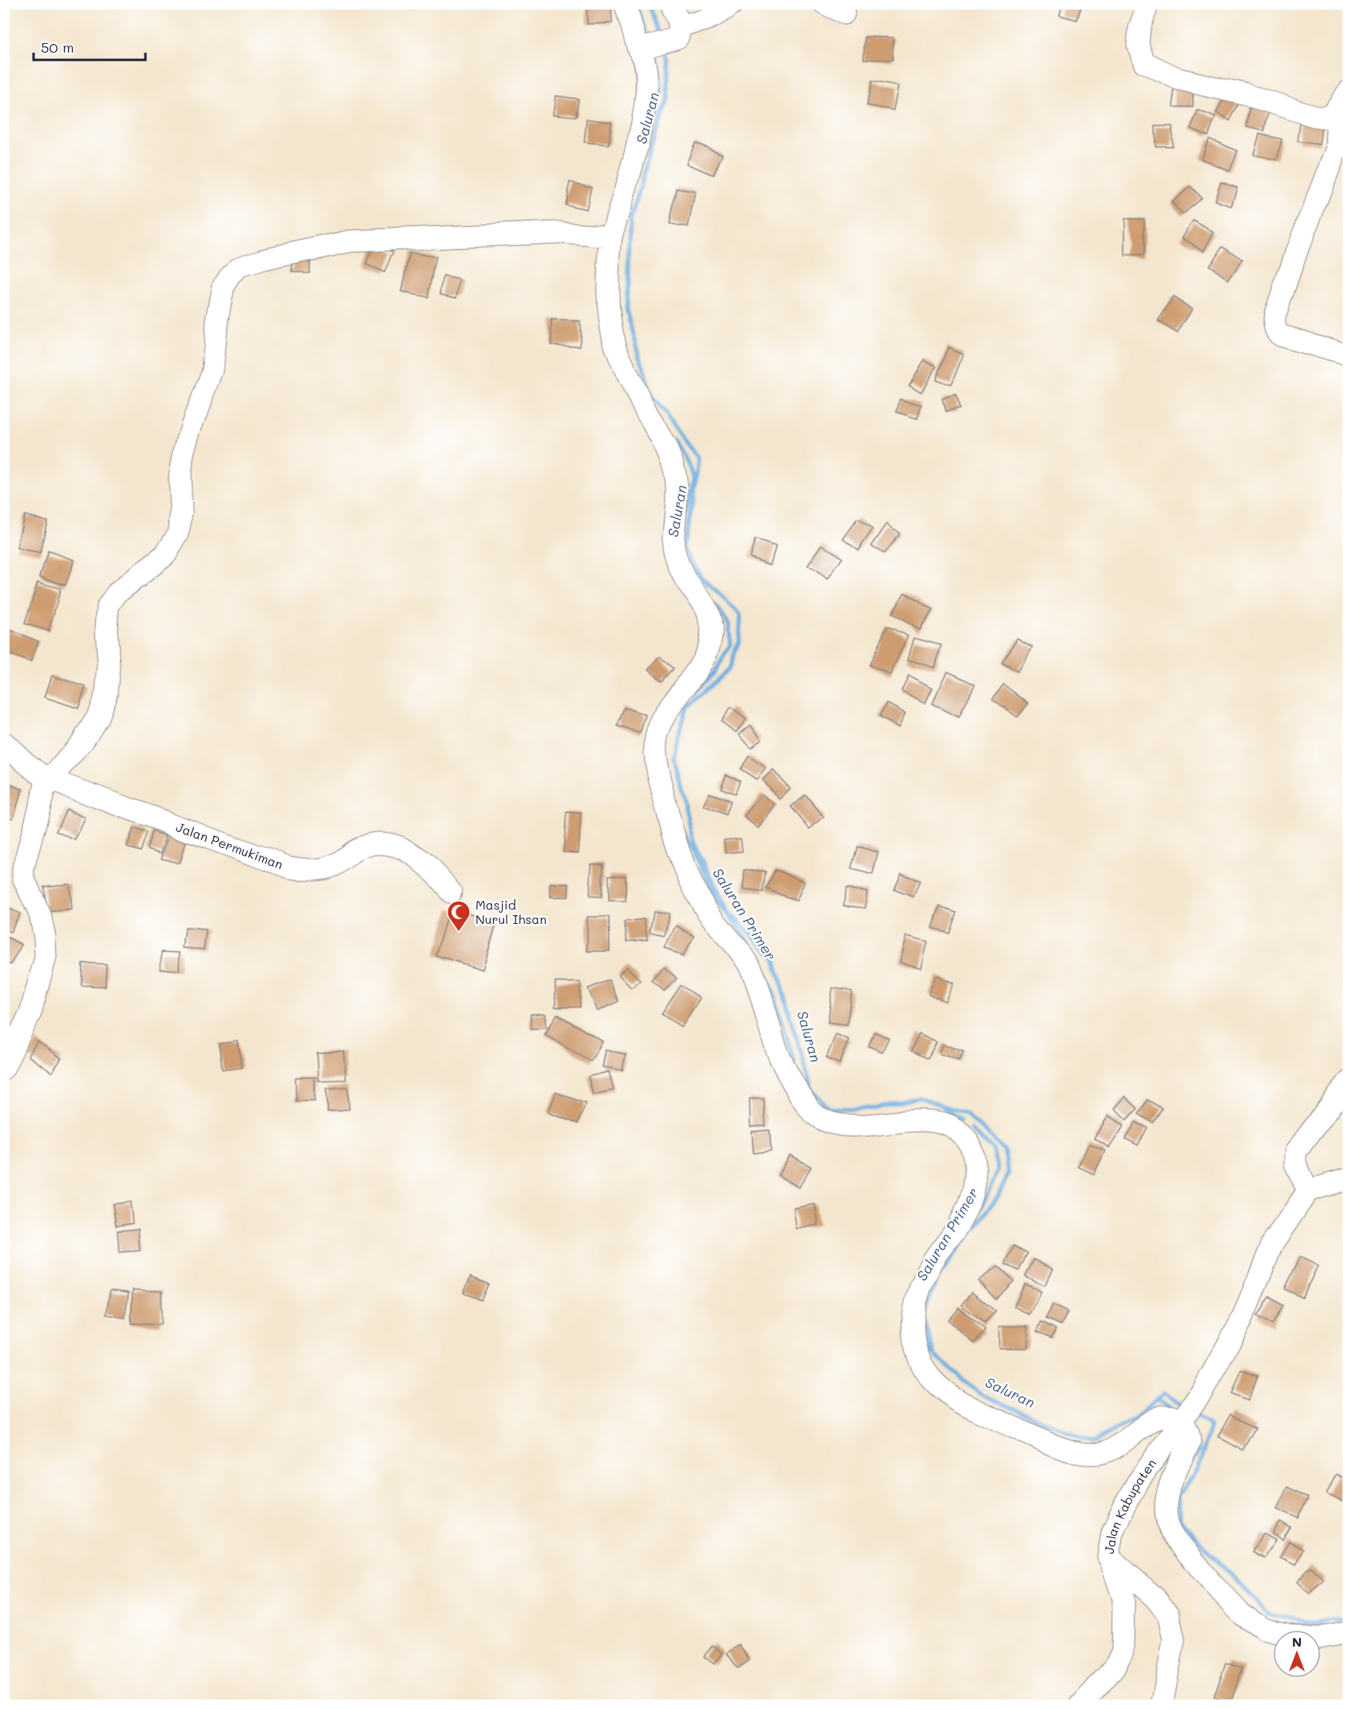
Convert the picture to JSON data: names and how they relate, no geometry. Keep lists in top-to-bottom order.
{
  "streets": {
    "street": ["Jalan Permukiman", "Jalan Kabupaten"]
  },
  "water": ["Saluran", "Saluran Primer"],
  "places": {
    "mosque": ["Masjid Nurul Ihsan"]
  },
  "scale_bar": "50 m",
  "north": "top"
}
